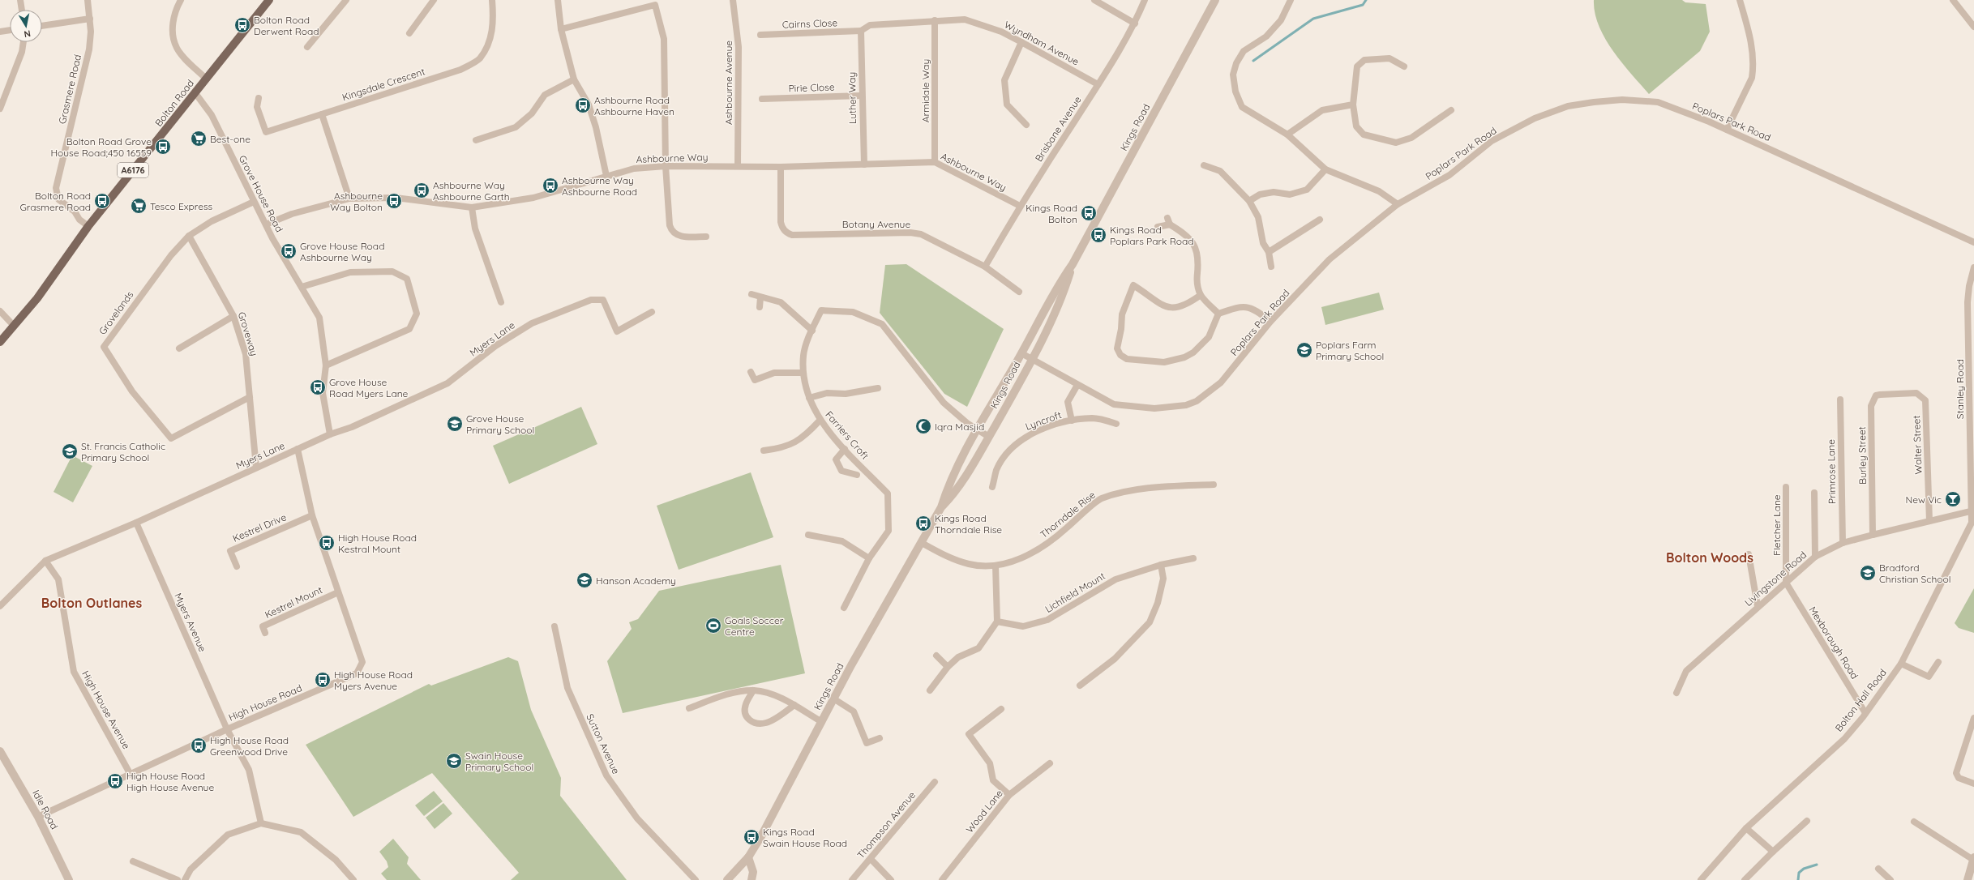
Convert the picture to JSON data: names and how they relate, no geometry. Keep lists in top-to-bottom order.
{
  "streets": {
    "main road": ["Bolton Road", "A6176"],
    "street": [
      "Cairns Close",
      "Wyndham Avenue",
      "Ashbourne Avenue",
      "Kingsdale Crescent",
      "Pirie Close",
      "Grasmere Road",
      "Armidale Way",
      "Luther Way",
      "Poplars Park Road",
      "Kings Road",
      "Brisbane Avenue",
      "Ashbourne Way",
      "Grove House Road",
      "Botany Avenue",
      "Grovelands",
      "Groveway",
      "Myers Lane",
      "Stanley Road",
      "Lyncroft",
      "Farriers Croft",
      "Walter Street",
      "Burley Street",
      "Primrose Lane",
      "Thorndale Rise",
      "Fletcher Lane",
      "Kestrel Drive",
      "Livingstone Road",
      "Lichfield Mount",
      "Kestrel Mount",
      "Myers Avenue",
      "Mexborough Road",
      "Bolton Hall Road",
      "High House Road",
      "High House Avenue",
      "Sutton Avenue",
      "Idle Road",
      "Wood Lane",
      "Thompson Avenue"
    ]
  },
  "crossings": [
    ["Cairns Close", "Wyndham Avenue"],
    ["Cairns Close", "Luther Way"],
    ["Wyndham Avenue", "Armidale Way"],
    ["Wyndham Avenue", "Luther Way"],
    ["Wyndham Avenue", "Brisbane Avenue"],
    ["Ashbourne Avenue", "Ashbourne Way"],
    ["Pirie Close", "Luther Way"],
    ["Grasmere Road", "Bolton Road"],
    ["Armidale Way", "Ashbourne Way"],
    ["Luther Way", "Ashbourne Way"],
    ["Bolton Road", "Grove House Road"],
    ["Poplars Park Road", "Kings Road"],
    ["Poplars Park Road", "Lyncroft"],
    ["Kings Road", "Farriers Croft"],
    ["Kings Road", "Thorndale Rise"],
    ["Brisbane Avenue", "Ashbourne Way"],
    ["Brisbane Avenue", "Botany Avenue"],
    ["Ashbourne Way", "Grove House Road"],
    ["Ashbourne Way", "Botany Avenue"],
    ["Grove House Road", "Grovelands"],
    ["Grove House Road", "Myers Lane"],
    ["Grovelands", "Groveway"],
    ["Groveway", "Myers Lane"],
    ["Myers Lane", "Myers Avenue"],
    ["Myers Lane", "High House Road"],
    ["Myers Lane", "High House Avenue"],
    ["Stanley Road", "Livingstone Road"],
    ["Stanley Road", "Bolton Hall Road"],
    ["Walter Street", "Burley Street"],
    ["Walter Street", "Livingstone Road"],
    ["Burley Street", "Livingstone Road"],
    ["Primrose Lane", "Livingstone Road"],
    ["Fletcher Lane", "Livingstone Road"],
    ["Fletcher Lane", "Mexborough Road"],
    ["Kestrel Drive", "High House Road"],
    ["Livingstone Road", "Mexborough Road"],
    ["Livingstone Road", "Bolton Hall Road"],
    ["Kestrel Mount", "High House Road"],
    ["Myers Avenue", "High House Road"],
    ["Mexborough Road", "Bolton Hall Road"],
    ["High House Road", "High House Avenue"],
    ["High House Road", "Idle Road"]
  ],
  "districts": ["Bolton Woods", "Bolton Outlanes"],
  "places": {
    "bus stop": [
      "Bolton Road Derwent Road",
      "Ashbourne Road Ashbourne Haven",
      "Bolton Road Grove House Road;450 16559",
      "Ashbourne Way Ashbourne Road",
      "Ashbourne Way Ashbourne Garth",
      "Bolton Road Grasmere Road",
      "Ashbourne Way Bolton",
      "Kings Road Bolton",
      "Kings Road Poplars Park Road",
      "Grove House Road Ashbourne Way",
      "Grove House Road Myers Lane",
      "Kings Road Thorndale Rise",
      "High House Road Kestral Mount",
      "High House Road Myers Avenue",
      "High House Road Greenwood Drive",
      "High House Road High House Avenue",
      "Kings Road Swain House Road"
    ],
    "supermarket": ["Best-one", "Tesco Express"],
    "school or university": [
      "Poplars Farm Primary School",
      "Grove House Primary School",
      "St. Francis Catholic Primary School",
      "Bradford Christian School",
      "Hanson Academy",
      "Swain House Primary School"
    ],
    "mosque": ["Iqra Masjid"],
    "bar": ["New Vic"],
    "sports": ["Goals Soccer Centre"]
  },
  "north": "bottom"
}
